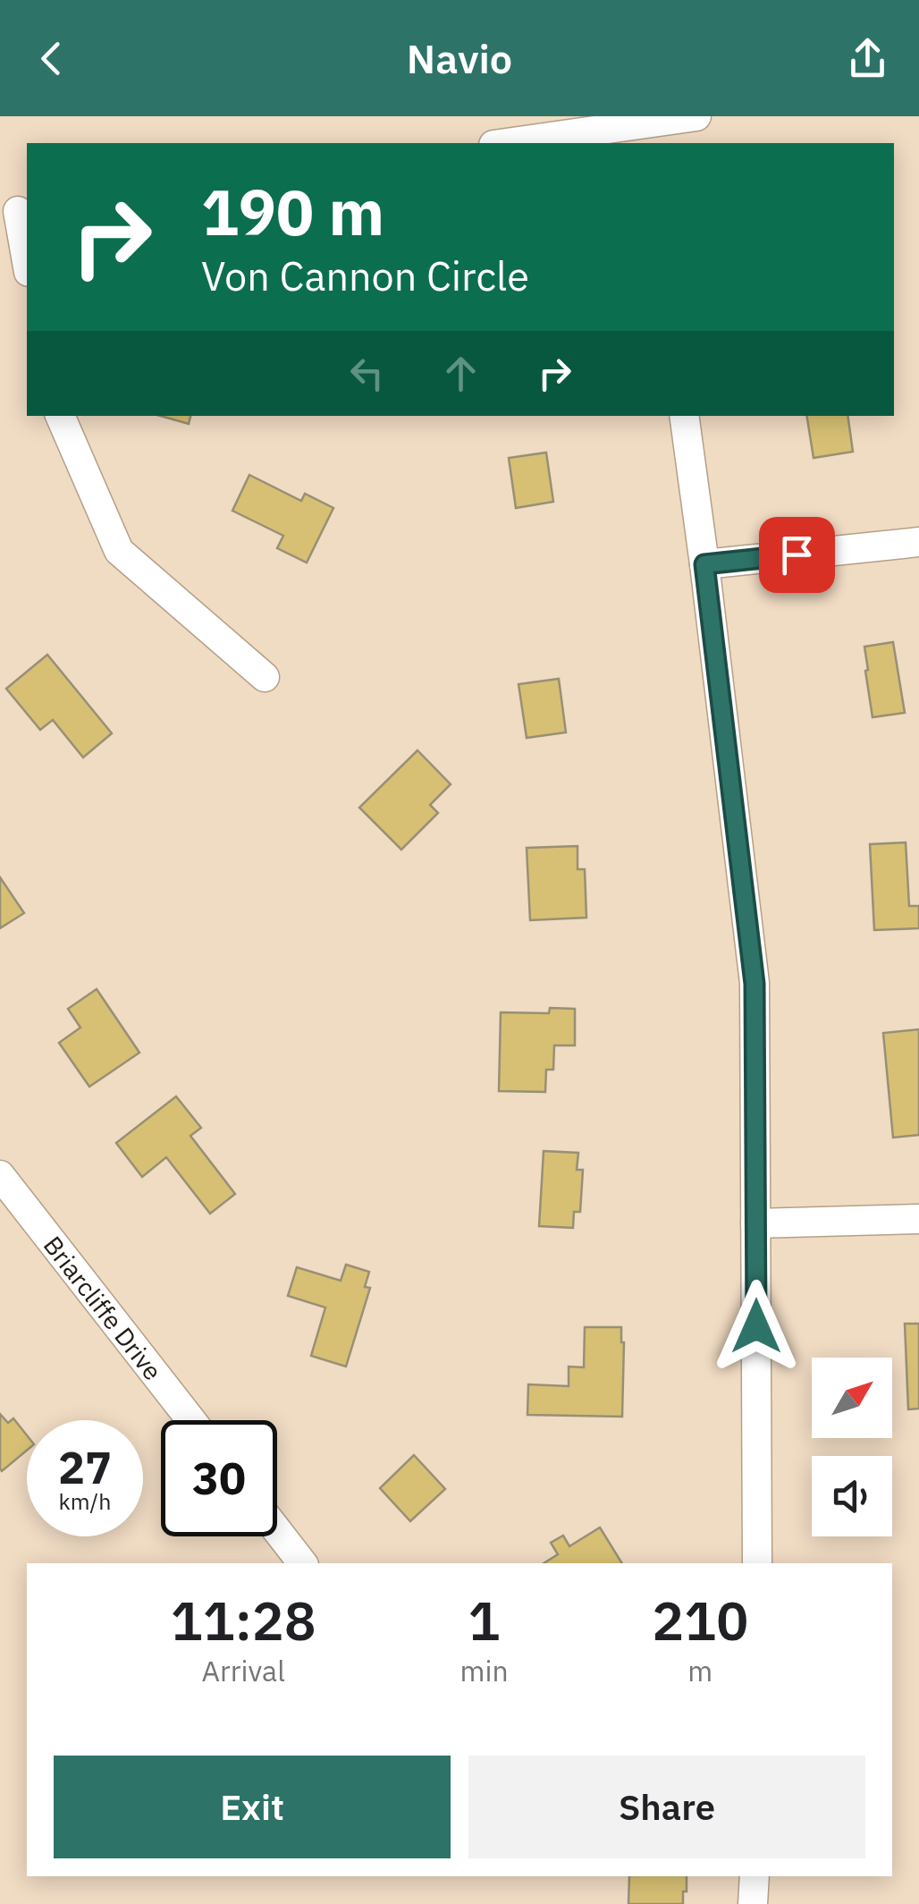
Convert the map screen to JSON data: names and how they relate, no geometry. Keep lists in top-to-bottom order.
{
  "streets": {
    "street": ["Briarcliffe Drive"]
  },
  "north": "top right",
  "page": {
    "header": "Navio",
    "turn": ["190 m", "Von Cannon Circle"],
    "speed": "27 km/h",
    "limit": "30",
    "eta": [
      "11:28",
      "Arrival",
      "1",
      "min",
      "210",
      "m"
    ],
    "buttons": ["Exit", "Share"]
  }
}
